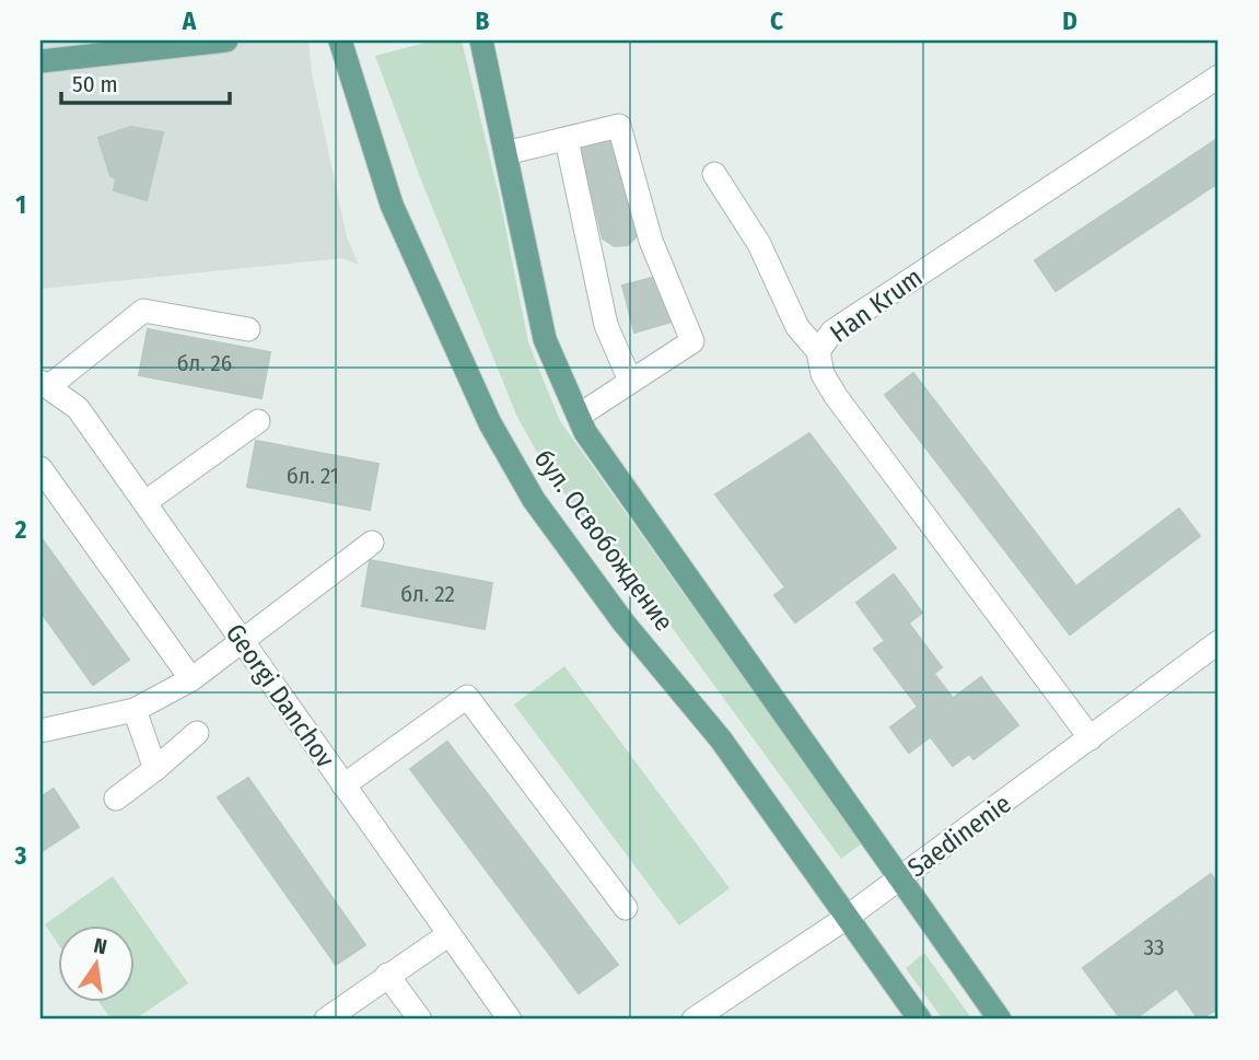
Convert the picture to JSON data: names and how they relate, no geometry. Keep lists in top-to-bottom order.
{
  "streets": {
    "main road": ["бул. Освобождение"],
    "street": ["Han Krum", "Georgi Danchov", "Saedinenie"]
  },
  "crossings": [
    ["Han Krum", "Saedinenie"],
    ["бул. Освобождение", "Saedinenie"]
  ],
  "house_numbers": [
    "бл. 26",
    "бл. 21",
    "бл. 22",
    "33"
  ],
  "scale_bar": "50 m",
  "north": "top",
  "grid": {
    "columns": [
      "A",
      "B",
      "C",
      "D"
    ],
    "rows": ["1", "2", "3"]
  }
}
